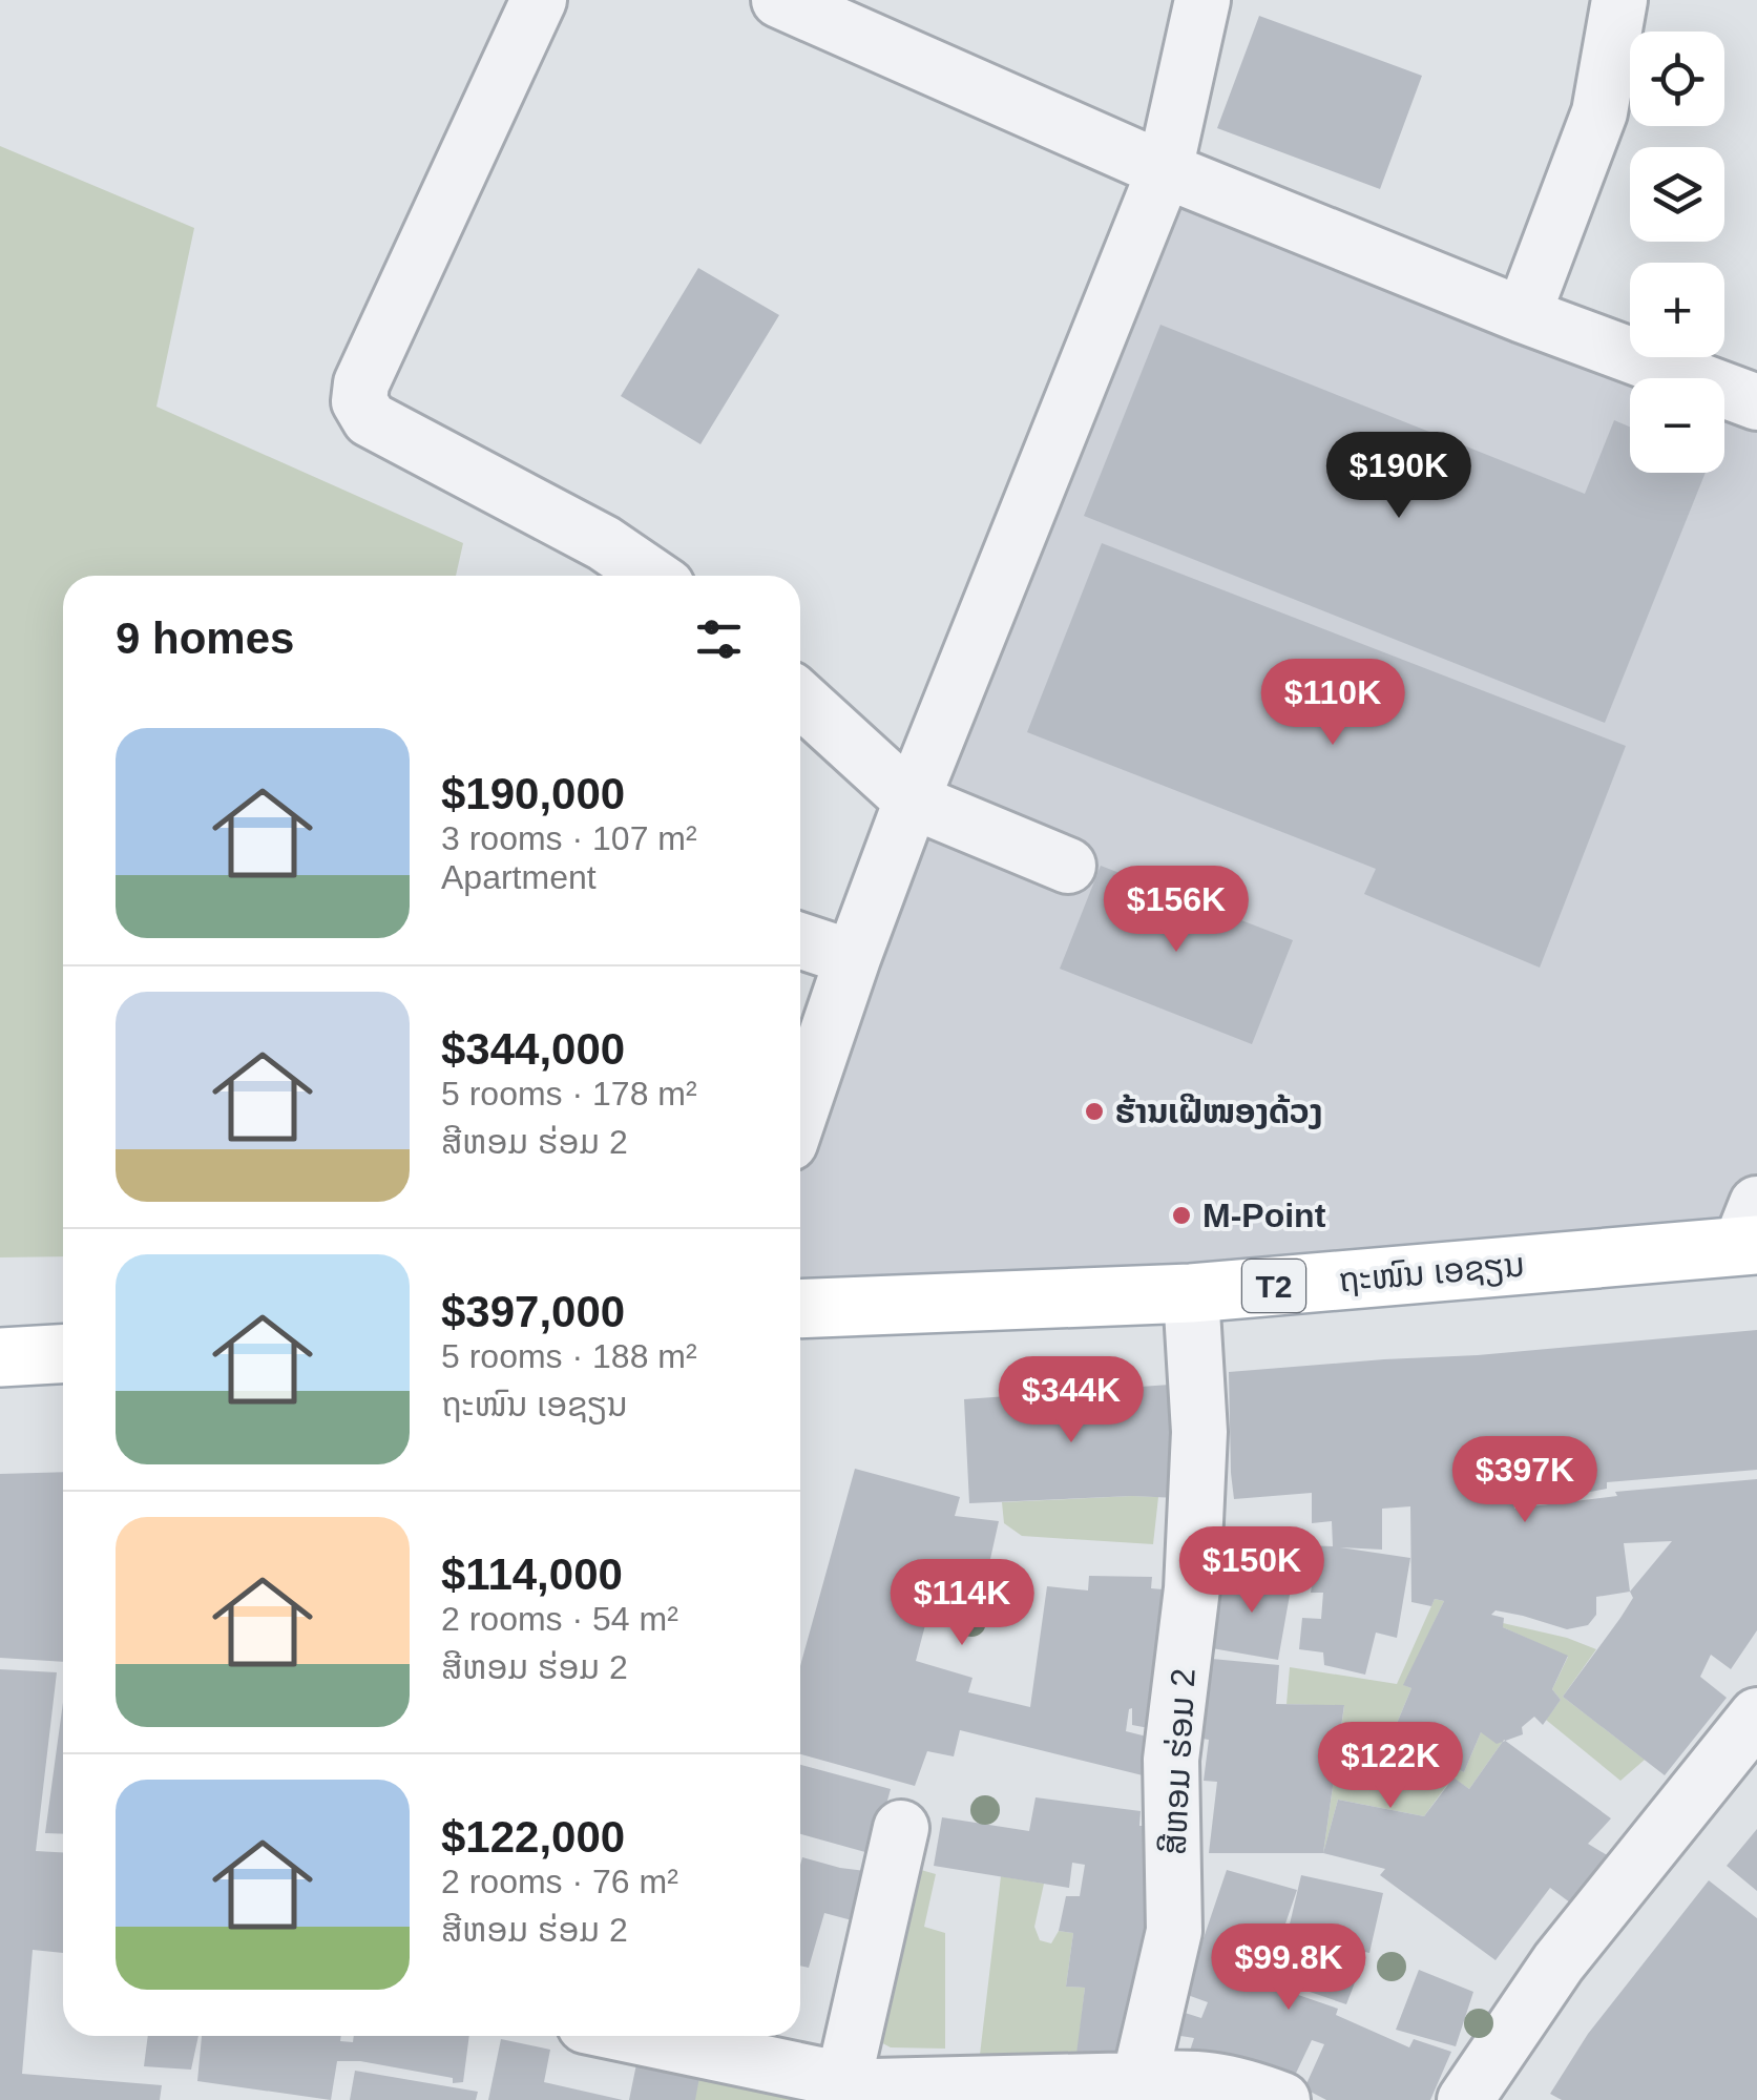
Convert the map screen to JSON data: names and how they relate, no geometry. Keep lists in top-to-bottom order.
{
  "streets": {
    "main road": ["ຖະໜົນ ເອຊຽນ", "T2"],
    "street": ["ສີຫອມ ຮ່ອມ 2"]
  },
  "crossings": [
    ["ຖະໜົນ ເອຊຽນ", "ສີຫອມ ຮ່ອມ 2"]
  ],
  "places": ["ຮ້ານເຝີໜອງດ້ວງ", "M-Point"],
  "page": {
    "map_buttons": ["+", "−"],
    "price": [
      "$190K",
      "$110K",
      "$156K",
      "$344K",
      "$397K",
      "$150K",
      "$114K",
      "$122K",
      "$99.8K"
    ],
    "heading": "9 homes",
    "list": [
      {
        "name": "$190,000",
        "note": "3 rooms · 107 m² · Apartment"
      },
      {
        "name": "$344,000",
        "note": "5 rooms · 178 m² · ສີຫອມ ຮ່ອມ 2"
      },
      {
        "name": "$397,000",
        "note": "5 rooms · 188 m² · ຖະໜົນ ເອຊຽນ"
      },
      {
        "name": "$114,000",
        "note": "2 rooms · 54 m² · ສີຫອມ ຮ່ອມ 2"
      },
      {
        "name": "$122,000",
        "note": "2 rooms · 76 m² · ສີຫອມ ຮ່ອມ 2"
      }
    ]
  }
}
